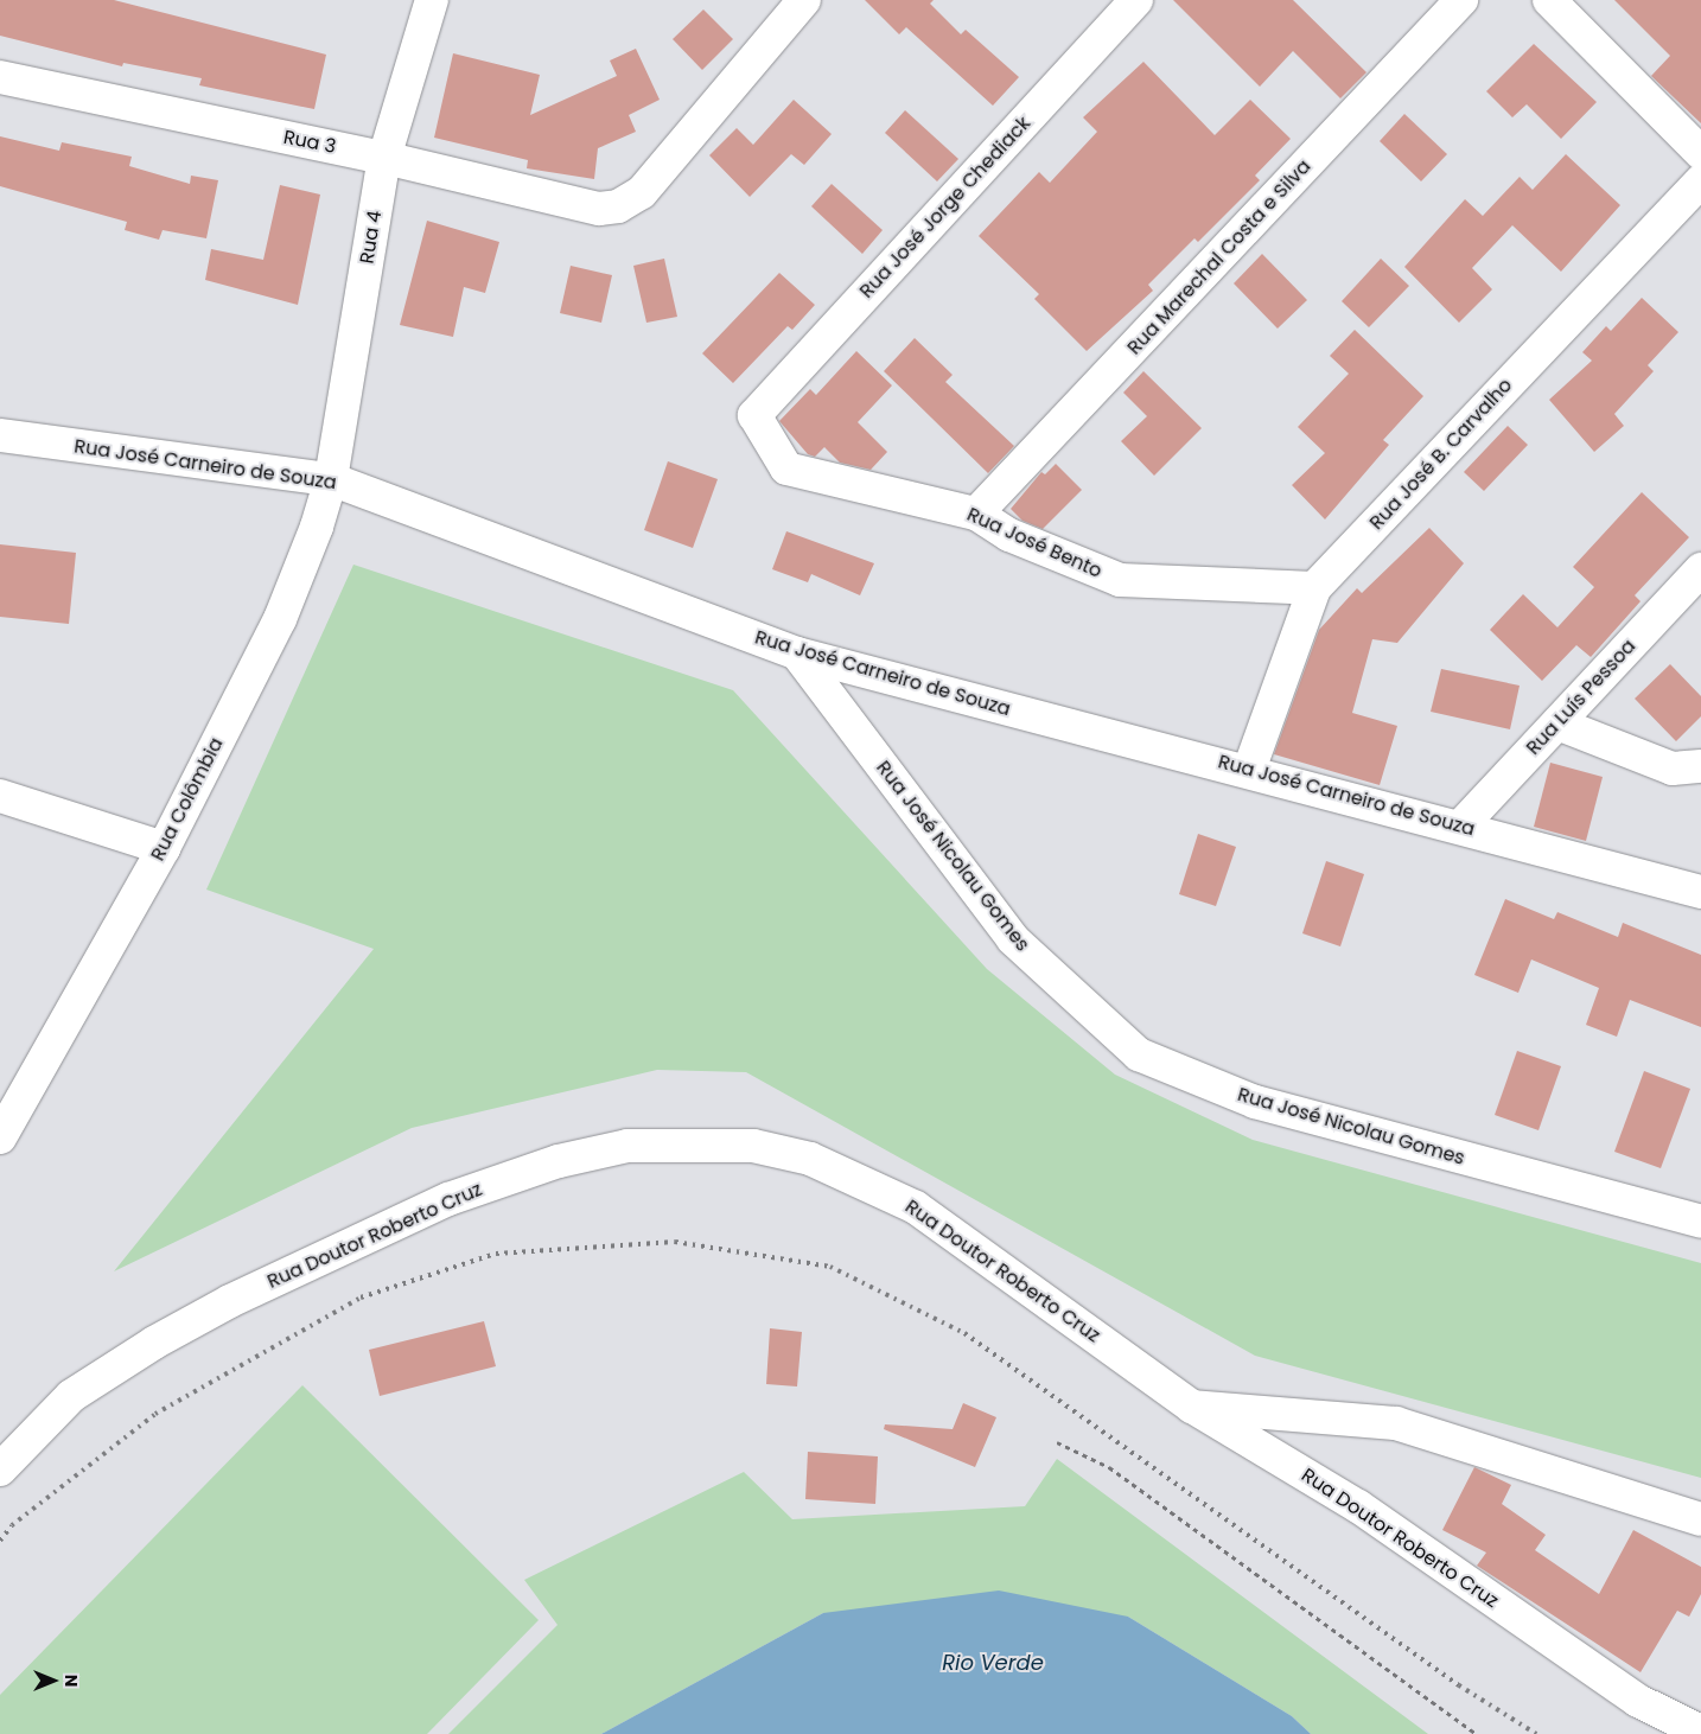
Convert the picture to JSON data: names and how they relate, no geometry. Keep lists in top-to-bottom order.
{
  "streets": {
    "street": [
      "Rua 3",
      "Rua José Jorge Chediack",
      "Rua 4",
      "Rua Marechal Costa e Silva",
      "Rua José B. Carvalho",
      "Rua José Carneiro de Souza",
      "Rua José Bento",
      "Rua Luís Pessoa",
      "Rua Colômbia",
      "Rua José Nicolau Gomes",
      "Rua Doutor Roberto Cruz"
    ]
  },
  "crossings": [
    ["Rua 3", "Rua 4"],
    ["Rua José Jorge Chediack", "Rua José Bento"],
    ["Rua 4", "Rua José Carneiro de Souza"],
    ["Rua 4", "Rua Colômbia"],
    ["Rua Marechal Costa e Silva", "Rua José Bento"],
    ["Rua José B. Carvalho", "Rua José Carneiro de Souza"],
    ["Rua José B. Carvalho", "Rua José Bento"],
    ["Rua José Carneiro de Souza", "Rua Luís Pessoa"],
    ["Rua José Carneiro de Souza", "Rua Colômbia"],
    ["Rua José Carneiro de Souza", "Rua José Nicolau Gomes"]
  ],
  "water": ["Rio Verde"],
  "north": "right"
}
